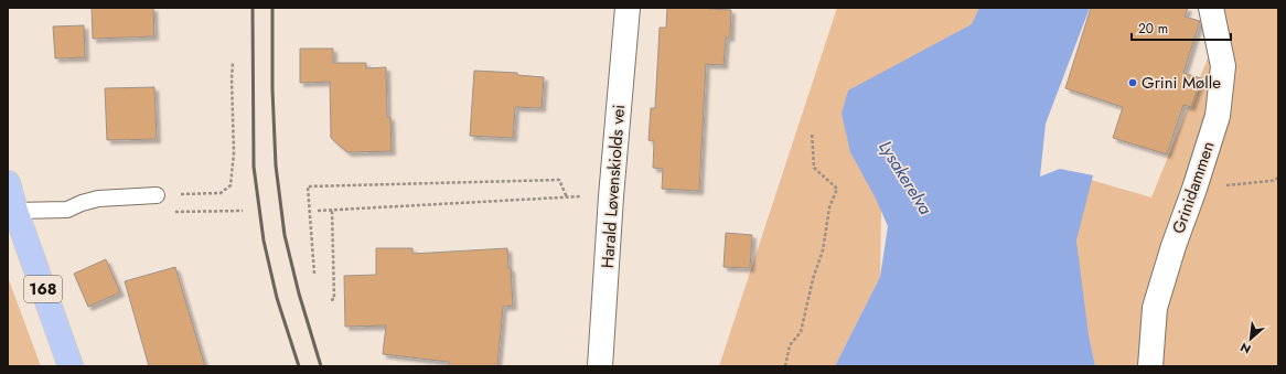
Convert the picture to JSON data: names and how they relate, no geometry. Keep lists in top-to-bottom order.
{
  "streets": {
    "main road": ["168"],
    "street": ["Harald Løvenskiolds vei", "Grinidammen"]
  },
  "water": ["Lysakerelva"],
  "places": ["Grini Mølle"],
  "scale_bar": "20 m",
  "north": "bottom left"
}
